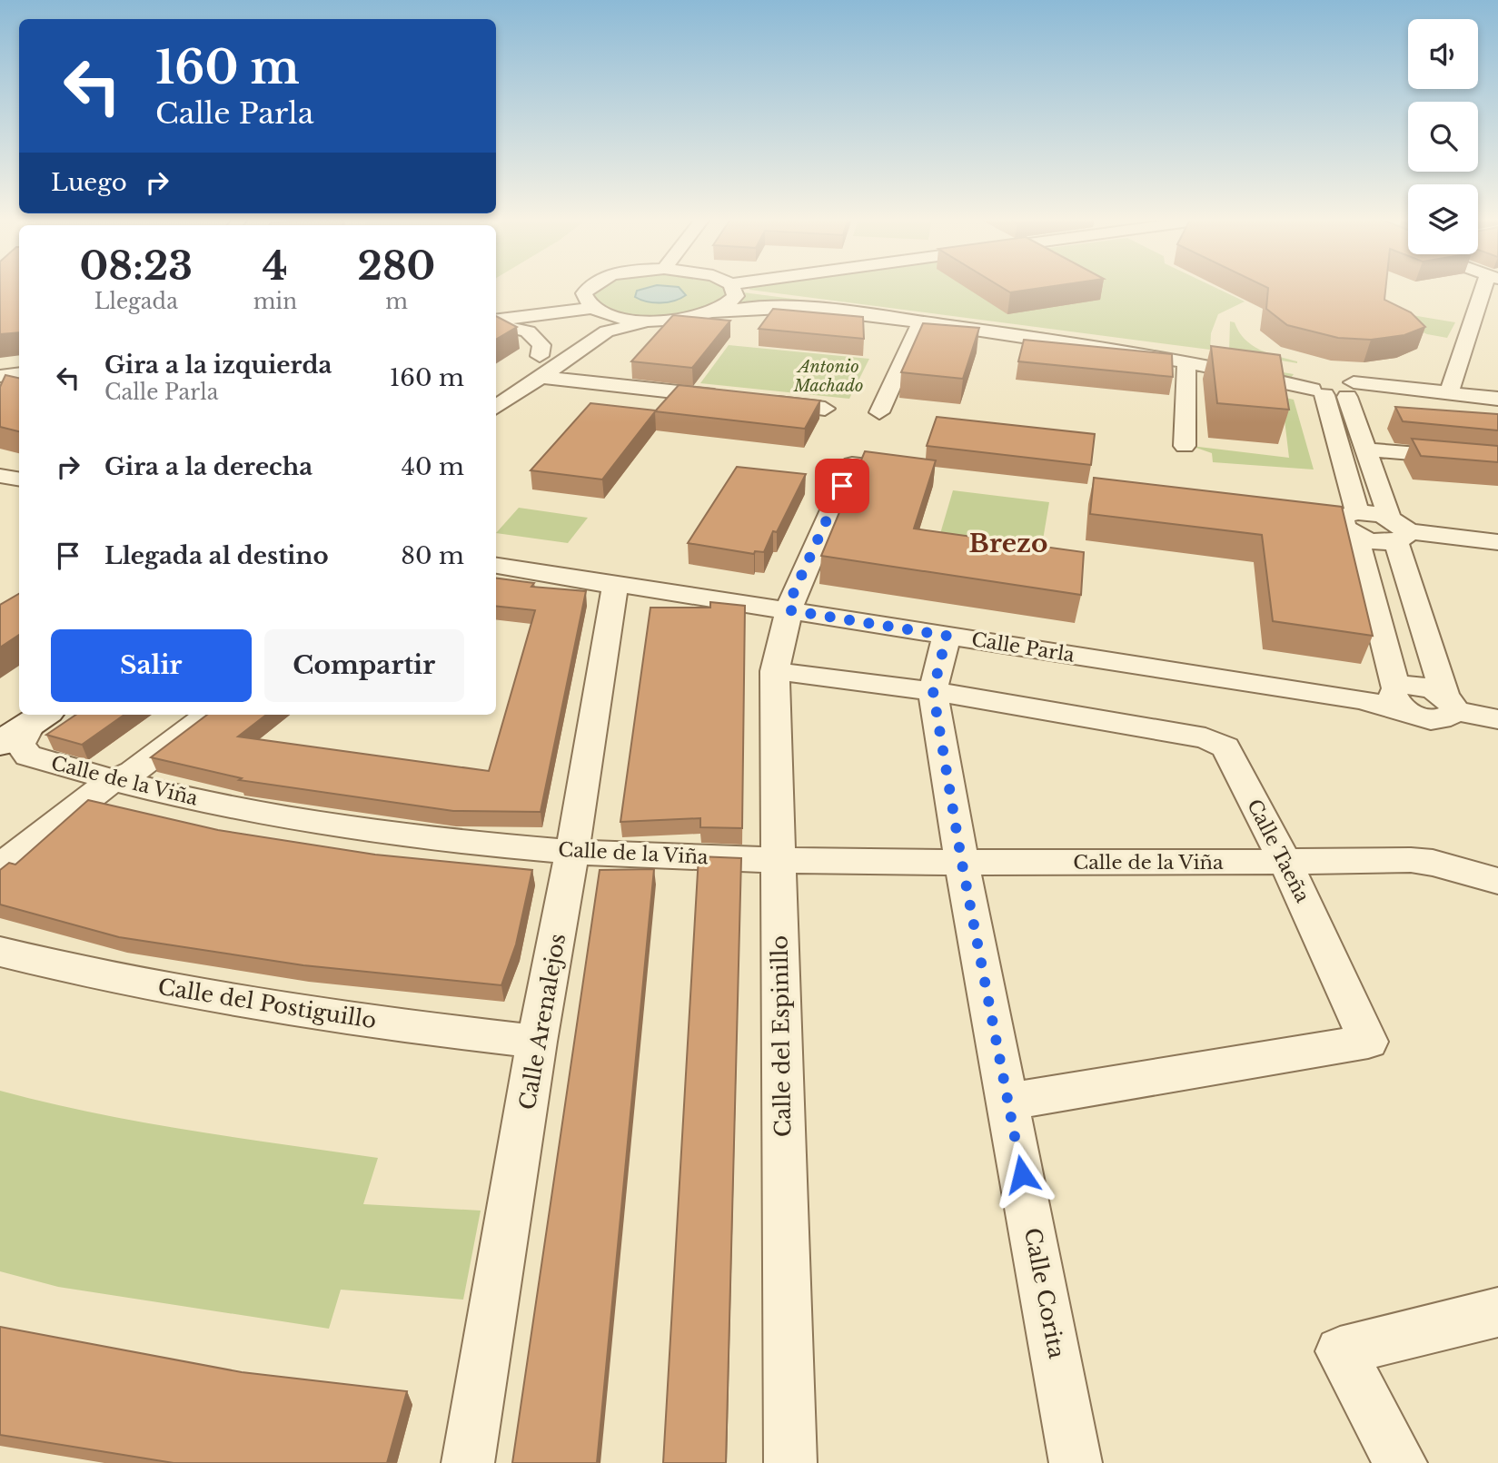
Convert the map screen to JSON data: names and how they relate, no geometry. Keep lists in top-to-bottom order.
{
  "streets": {
    "street": [
      "Calle Parla",
      "Calle de la Viña",
      "Calle Taeña",
      "Calle del Postiguillo",
      "Calle Arenalejos",
      "Calle del Espinillo",
      "Calle Corita"
    ]
  },
  "crossings": [
    ["Calle Parla", "Calle Arenalejos"],
    ["Calle Parla", "Calle del Espinillo"],
    ["Calle Parla", "Calle Corita"],
    ["Calle de la Viña", "Calle Taeña"],
    ["Calle de la Viña", "Calle Arenalejos"],
    ["Calle de la Viña", "Calle del Espinillo"],
    ["Calle de la Viña", "Calle Corita"],
    ["Calle Taeña", "Calle del Espinillo"],
    ["Calle Taeña", "Calle Corita"],
    ["Calle del Postiguillo", "Calle Arenalejos"]
  ],
  "districts": ["Brezo"],
  "parks": ["Antonio Machado"],
  "page": {
    "turn": ["160 m", "Calle Parla"],
    "then": "Luego",
    "eta": [
      "08:23",
      "Llegada",
      "4",
      "min",
      "280",
      "m"
    ],
    "list": [
      {
        "name": "Gira a la izquierda",
        "note": "Calle Parla",
        "value": "160 m"
      },
      {
        "name": "Gira a la derecha",
        "value": "40 m"
      },
      {
        "name": "Llegada al destino",
        "value": "80 m"
      }
    ],
    "buttons": ["Salir", "Compartir"]
  }
}
